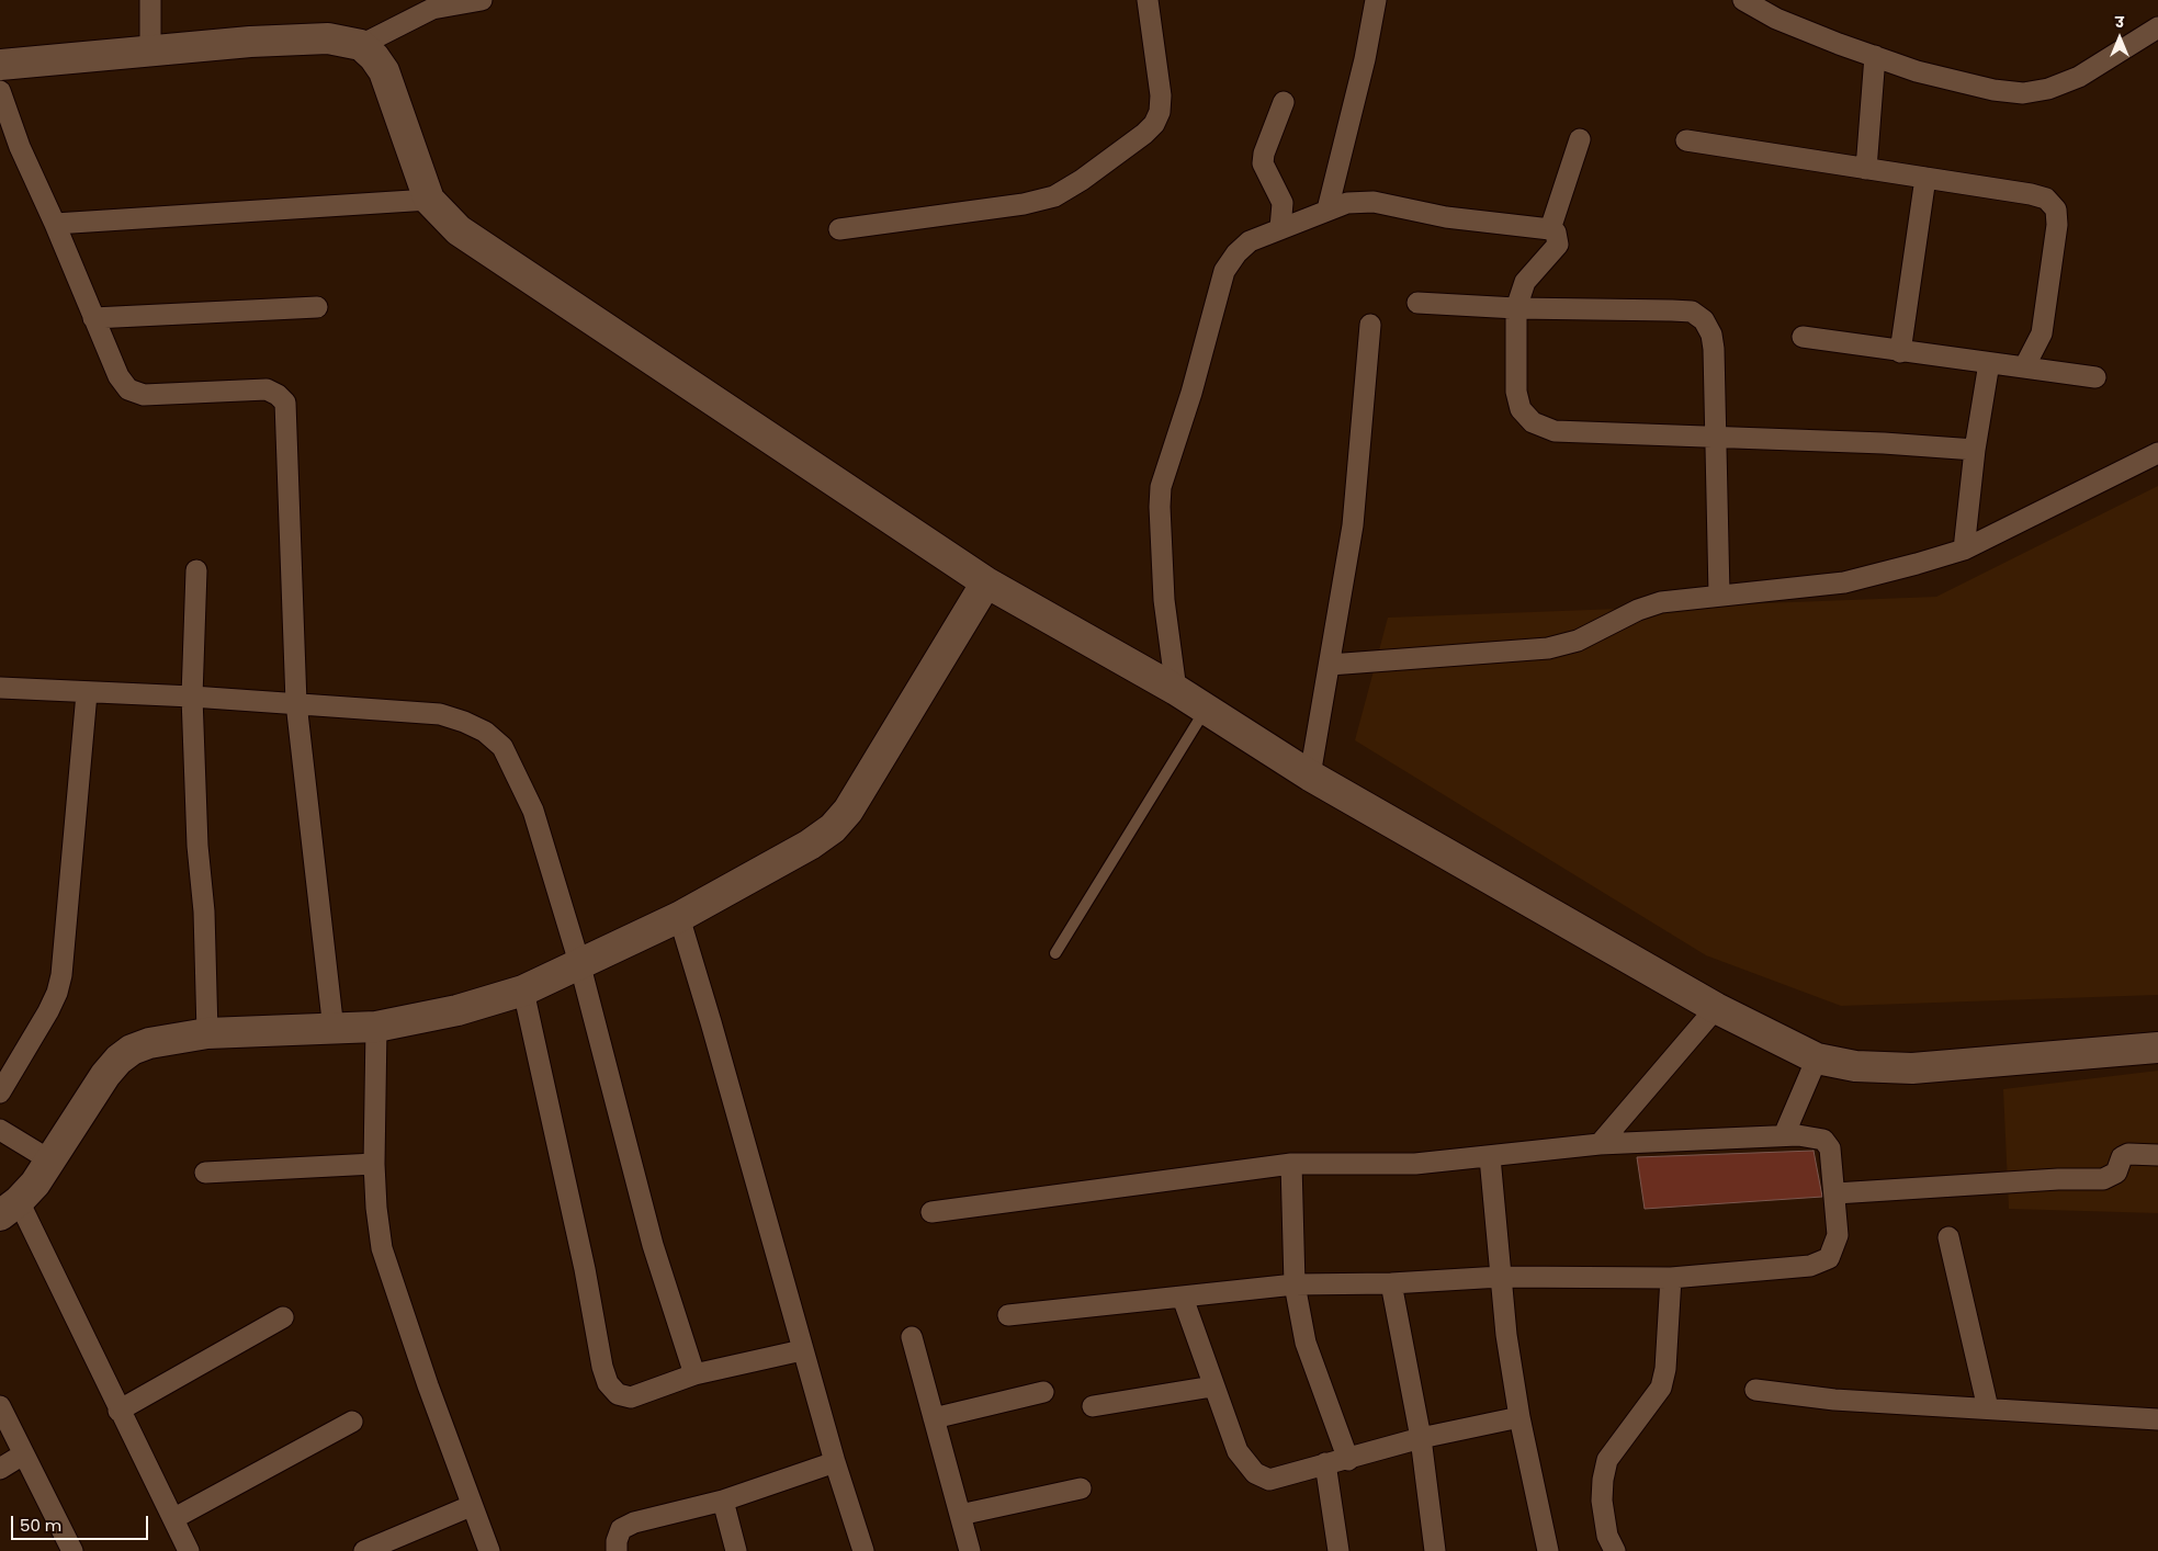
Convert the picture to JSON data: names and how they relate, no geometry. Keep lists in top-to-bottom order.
{
  "scale_bar": "50 m",
  "north": "top"
}
